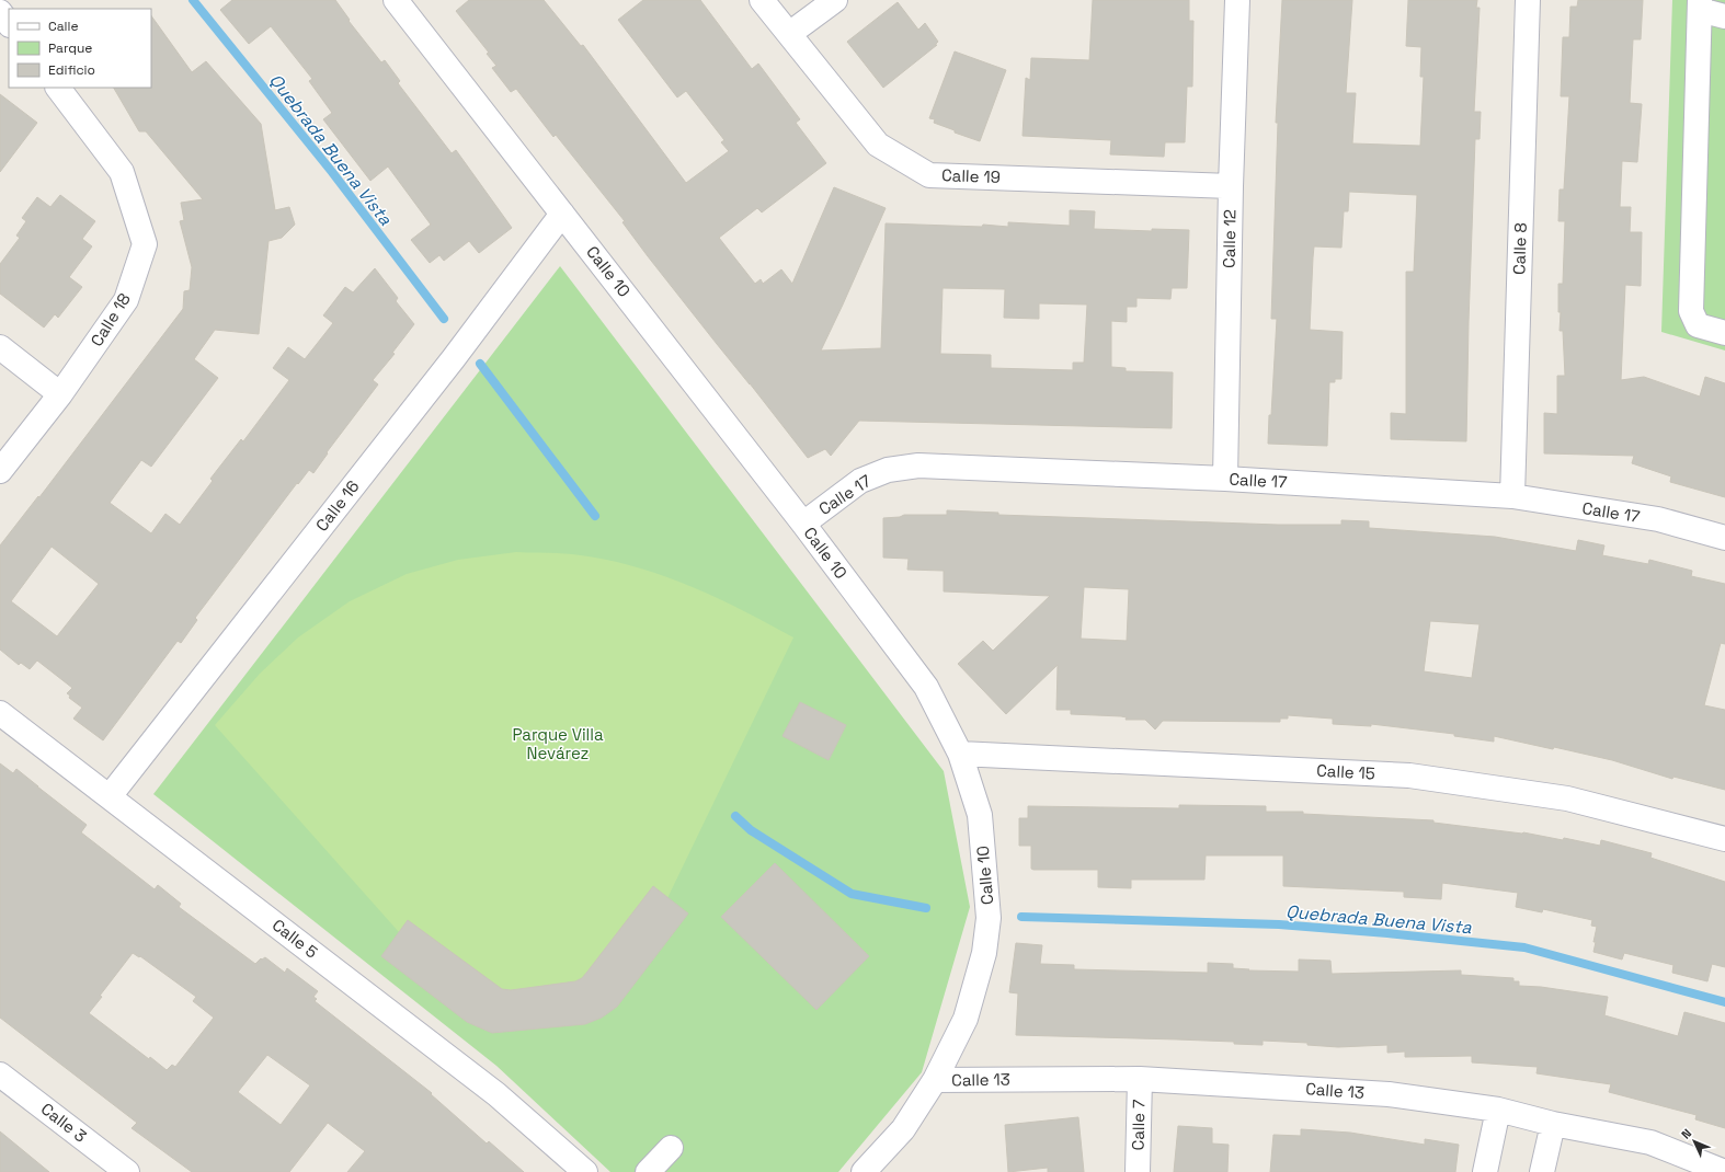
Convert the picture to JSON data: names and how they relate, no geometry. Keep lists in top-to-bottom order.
{
  "streets": {
    "street": [
      "Calle 19",
      "Calle 12",
      "Calle 8",
      "Calle 10",
      "Calle 18",
      "Calle 17",
      "Calle 16",
      "Calle 15",
      "Calle 5",
      "Calle 13",
      "Calle 3",
      "Calle 7"
    ]
  },
  "crossings": [
    ["Calle 19", "Calle 12"],
    ["Calle 12", "Calle 17"],
    ["Calle 8", "Calle 17"],
    ["Calle 10", "Calle 17"],
    ["Calle 10", "Calle 16"],
    ["Calle 10", "Calle 15"],
    ["Calle 10", "Calle 13"],
    ["Calle 16", "Calle 5"],
    ["Calle 13", "Calle 7"]
  ],
  "water": ["Quebrada Buena Vista"],
  "parks": ["Parque Villa Nevárez"],
  "legend": ["Calle", "Parque", "Edificio"],
  "north": "top left"
}
